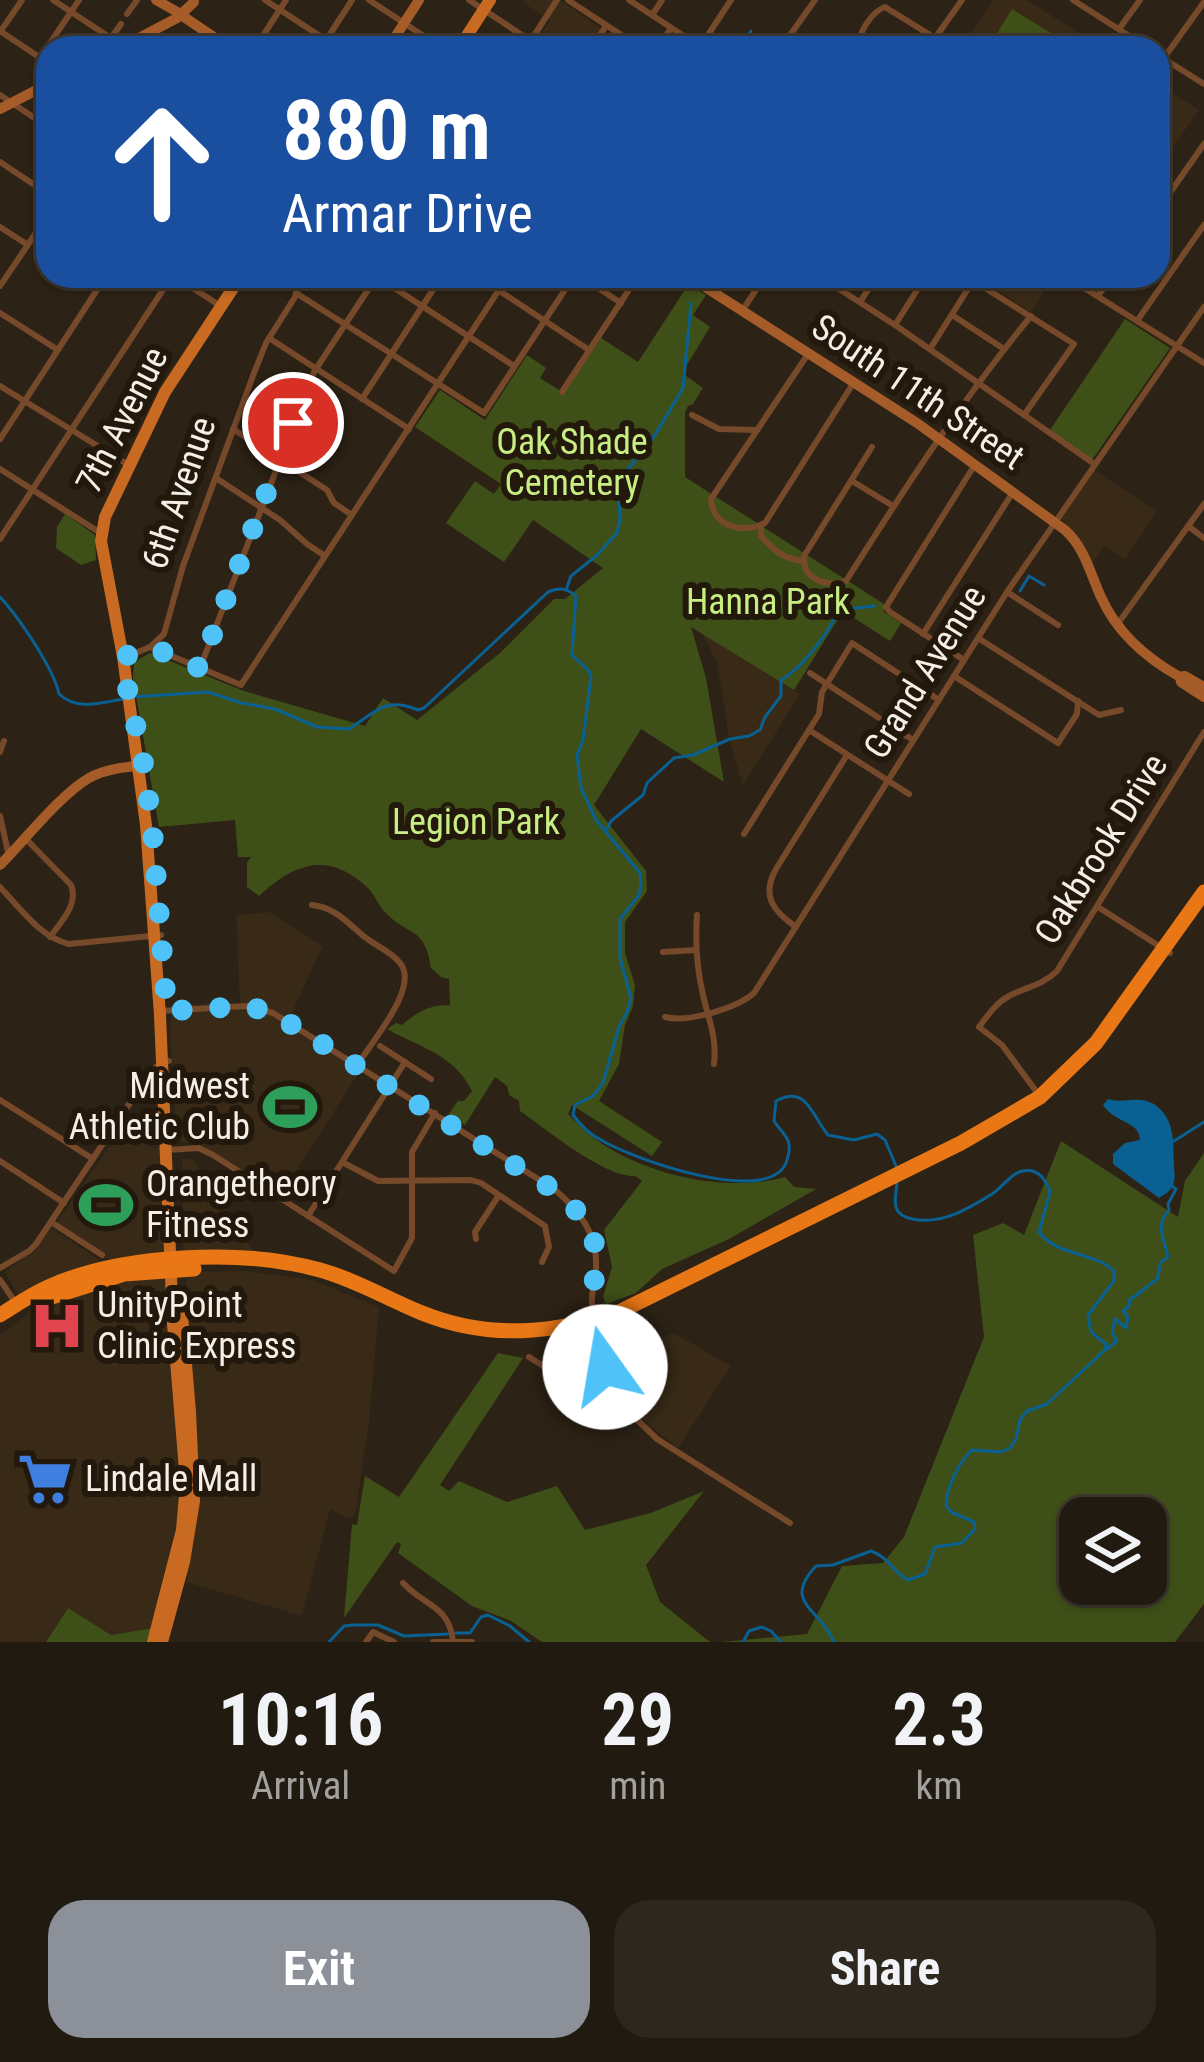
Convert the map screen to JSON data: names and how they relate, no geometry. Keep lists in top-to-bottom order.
{
  "streets": {
    "main road": ["7th Avenue"],
    "street": [
      "South 11th Street",
      "6th Avenue",
      "Grand Avenue",
      "Oakbrook Drive"
    ]
  },
  "crossings": [
    ["South 11th Street", "Grand Avenue"]
  ],
  "parks": ["Oak Shade Cemetery", "Hanna Park", "Legion Park"],
  "places": {
    "sports": ["Midwest Athletic Club", "Orangetheory Fitness"],
    "hospital": ["UnityPoint Clinic Express"],
    "supermarket": ["Lindale Mall"]
  },
  "page": {
    "turn": ["880 m", "Armar Drive"],
    "eta": [
      "10:16",
      "Arrival",
      "29",
      "min",
      "2.3",
      "km"
    ],
    "buttons": ["Exit", "Share"]
  }
}
